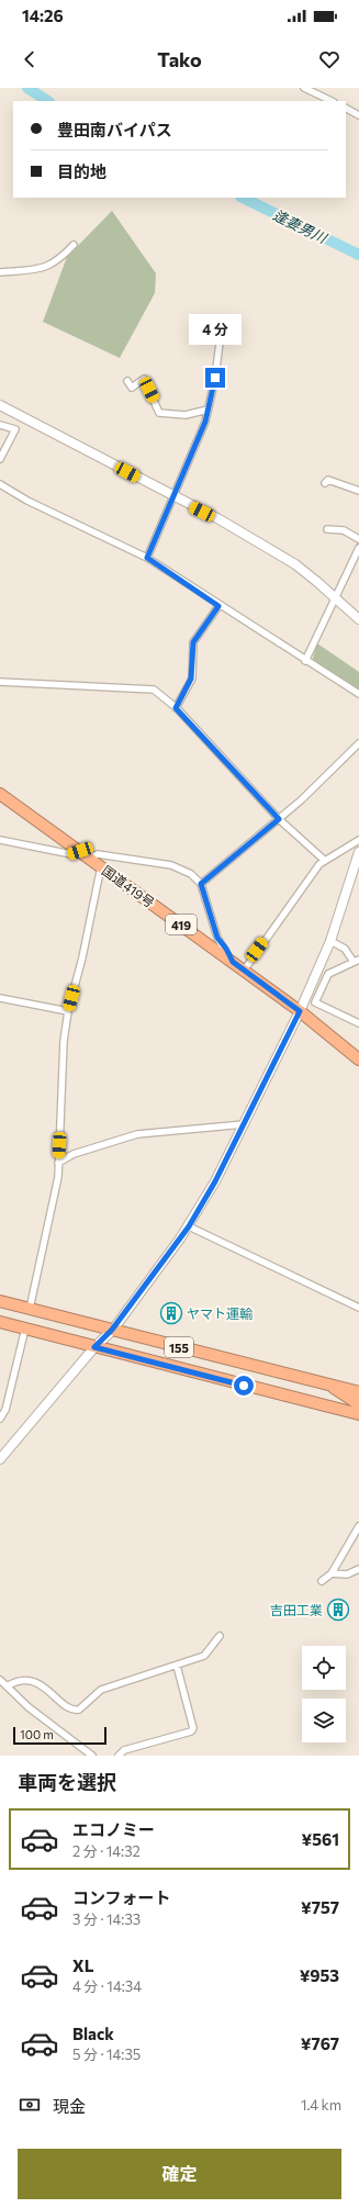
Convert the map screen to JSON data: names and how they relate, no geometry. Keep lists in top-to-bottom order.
{
  "streets": {
    "highway": ["国道419号", "419", "155"]
  },
  "water": ["逢妻男川"],
  "places": {
    "building": ["ヤマト運輸", "吉田工業"]
  },
  "scale_bar": "100 m",
  "page": {
    "status": "14:26",
    "header": "Tako",
    "banner": ["豊田南バイパス", "目的地"],
    "bubble": "4 分",
    "scale": "100 m",
    "heading": "車両を選択",
    "list": [
      {
        "name": "エコノミー",
        "note": "2 分 · 14:32",
        "value": "¥561"
      },
      {
        "name": "コンフォート",
        "note": "3 分 · 14:33",
        "value": "¥757"
      },
      {
        "name": "XL",
        "note": "4 分 · 14:34",
        "value": "¥953"
      },
      {
        "name": "Black",
        "note": "5 分 · 14:35",
        "value": "¥767"
      }
    ],
    "pay": ["現金", "1.4 km"],
    "buttons": "確定"
  }
}
